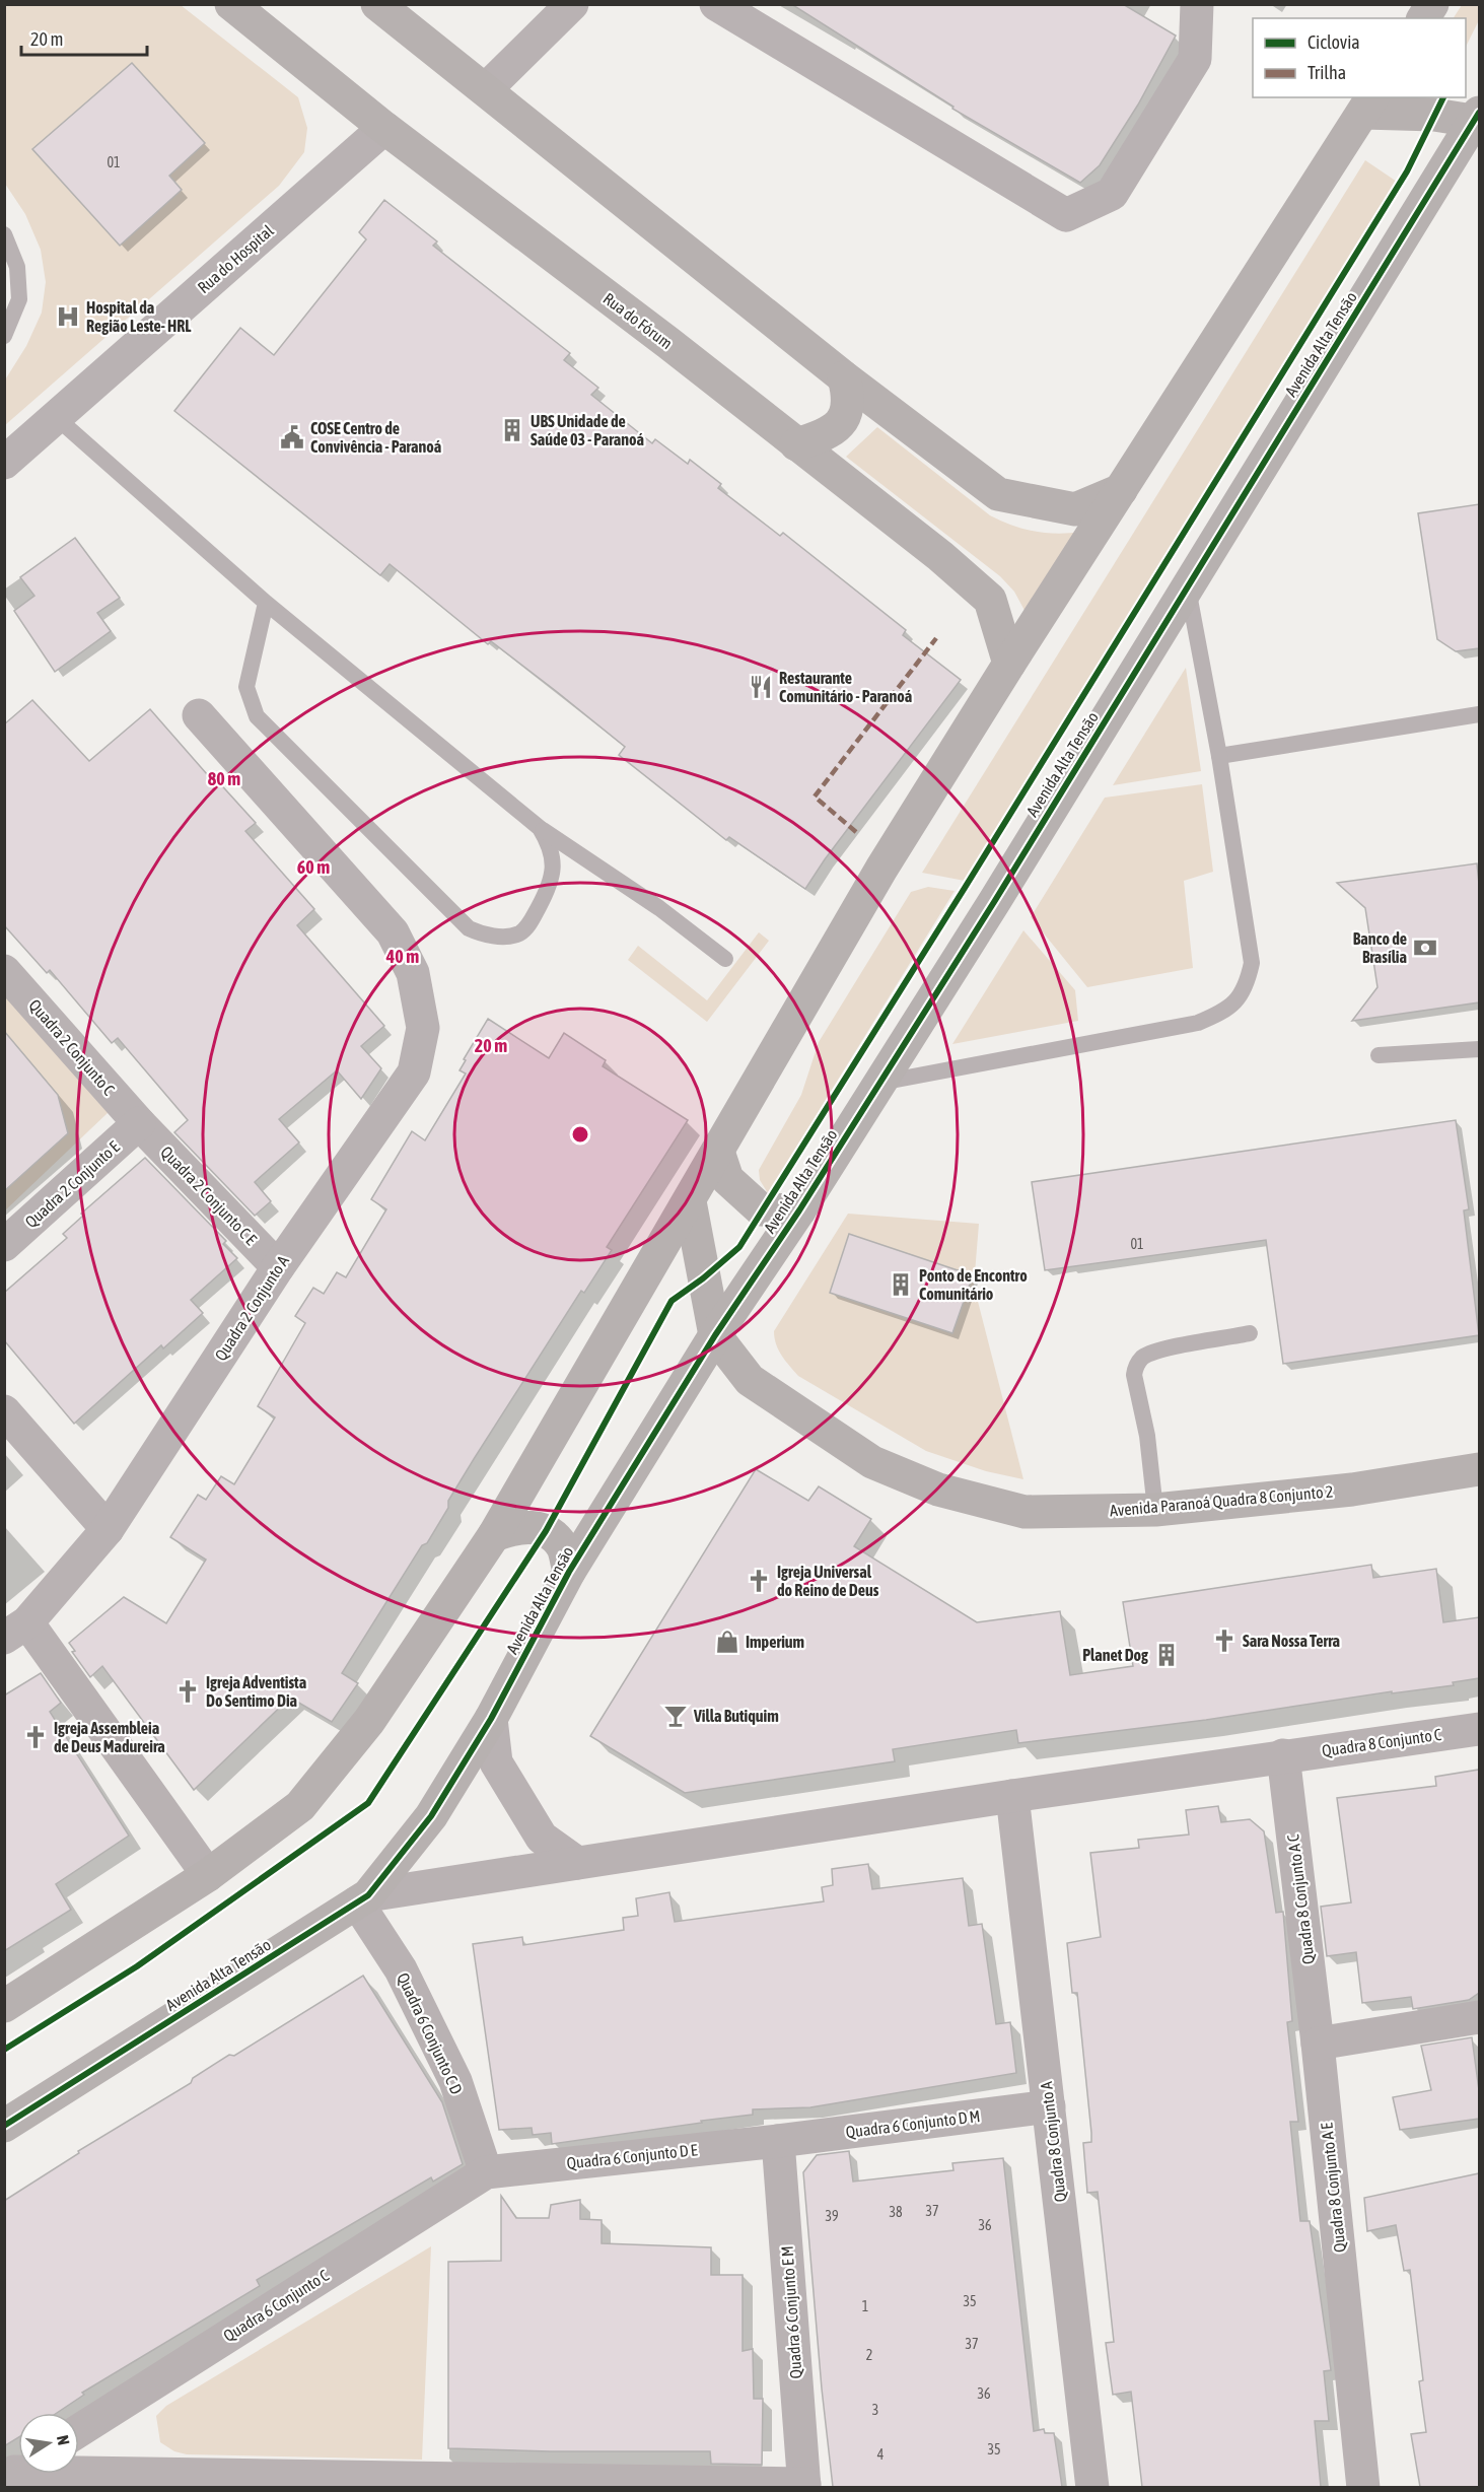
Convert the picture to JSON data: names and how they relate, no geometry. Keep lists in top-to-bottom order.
{
  "streets": {
    "street": [
      "Rua do Hospital",
      "Rua do Fórum",
      "Avenida Alta Tensão",
      "Quadra 2 Conjunto C",
      "Quadra 2 Conjunto E",
      "Quadra 2 Conjunto C E",
      "Quadra 2 Conjunto A",
      "Avenida Paranoá Quadra 8 Conjunto 2",
      "Quadra 8 Conjunto C",
      "Quadra 8 Conjunto A C",
      "Quadra 6 Conjunto C D",
      "Quadra 6 Conjunto D M",
      "Quadra 8 Conjunto A",
      "Quadra 6 Conjunto D E",
      "Quadra 8 Conjunto A E",
      "Quadra 6 Conjunto C",
      "Quadra 6 Conjunto E M"
    ]
  },
  "crossings": [
    ["Rua do Hospital", "Rua do Fórum"],
    ["Avenida Alta Tensão", "Avenida Paranoá Quadra 8 Conjunto 2"],
    ["Avenida Alta Tensão", "Quadra 8 Conjunto C"],
    ["Avenida Alta Tensão", "Quadra 6 Conjunto C D"],
    ["Quadra 2 Conjunto C", "Quadra 2 Conjunto E"],
    ["Quadra 2 Conjunto C", "Quadra 2 Conjunto C E"],
    ["Quadra 2 Conjunto E", "Quadra 2 Conjunto C E"],
    ["Quadra 2 Conjunto C E", "Quadra 2 Conjunto A"],
    ["Quadra 8 Conjunto C", "Quadra 8 Conjunto A C"],
    ["Quadra 8 Conjunto C", "Quadra 6 Conjunto C D"],
    ["Quadra 8 Conjunto C", "Quadra 8 Conjunto A"],
    ["Quadra 8 Conjunto A C", "Quadra 8 Conjunto A E"],
    ["Quadra 6 Conjunto C D", "Quadra 6 Conjunto D E"],
    ["Quadra 6 Conjunto C D", "Quadra 6 Conjunto C"],
    ["Quadra 6 Conjunto D M", "Quadra 8 Conjunto A"],
    ["Quadra 6 Conjunto D M", "Quadra 6 Conjunto D E"],
    ["Quadra 6 Conjunto D M", "Quadra 6 Conjunto E M"],
    ["Quadra 6 Conjunto D E", "Quadra 6 Conjunto C"],
    ["Quadra 6 Conjunto D E", "Quadra 6 Conjunto E M"]
  ],
  "places": {
    "hospital": ["Hospital da Região Leste- HRL"],
    "building": ["UBS Unidade de Saúde 03 - Paranoá", "Ponto de Encontro Comunitário", "Planet Dog"],
    "public building": ["COSE Centro de Convivência - Paranoá"],
    "restaurant": ["Restaurante Comunitário - Paranoá"],
    "bank": ["Banco de Brasília"],
    "church": [
      "Igreja Universal do Reino de Deus",
      "Sara Nossa Terra",
      "Igreja Adventista Do Sentimo Dia",
      "Igreja Assembleia de Deus Madureira"
    ],
    "shop": ["Imperium"],
    "bar": ["Villa Butiquim"]
  },
  "house_numbers": [
    "01",
    "01",
    "37",
    "38",
    "39",
    "36",
    "35",
    "1",
    "37",
    "2",
    "36",
    "3",
    "35",
    "4"
  ],
  "legend": ["Ciclovia", "Trilha"],
  "scale_bar": "20 m",
  "north": "right",
  "rings": [
    "80 m",
    "60 m",
    "40 m",
    "20 m"
  ]
}
